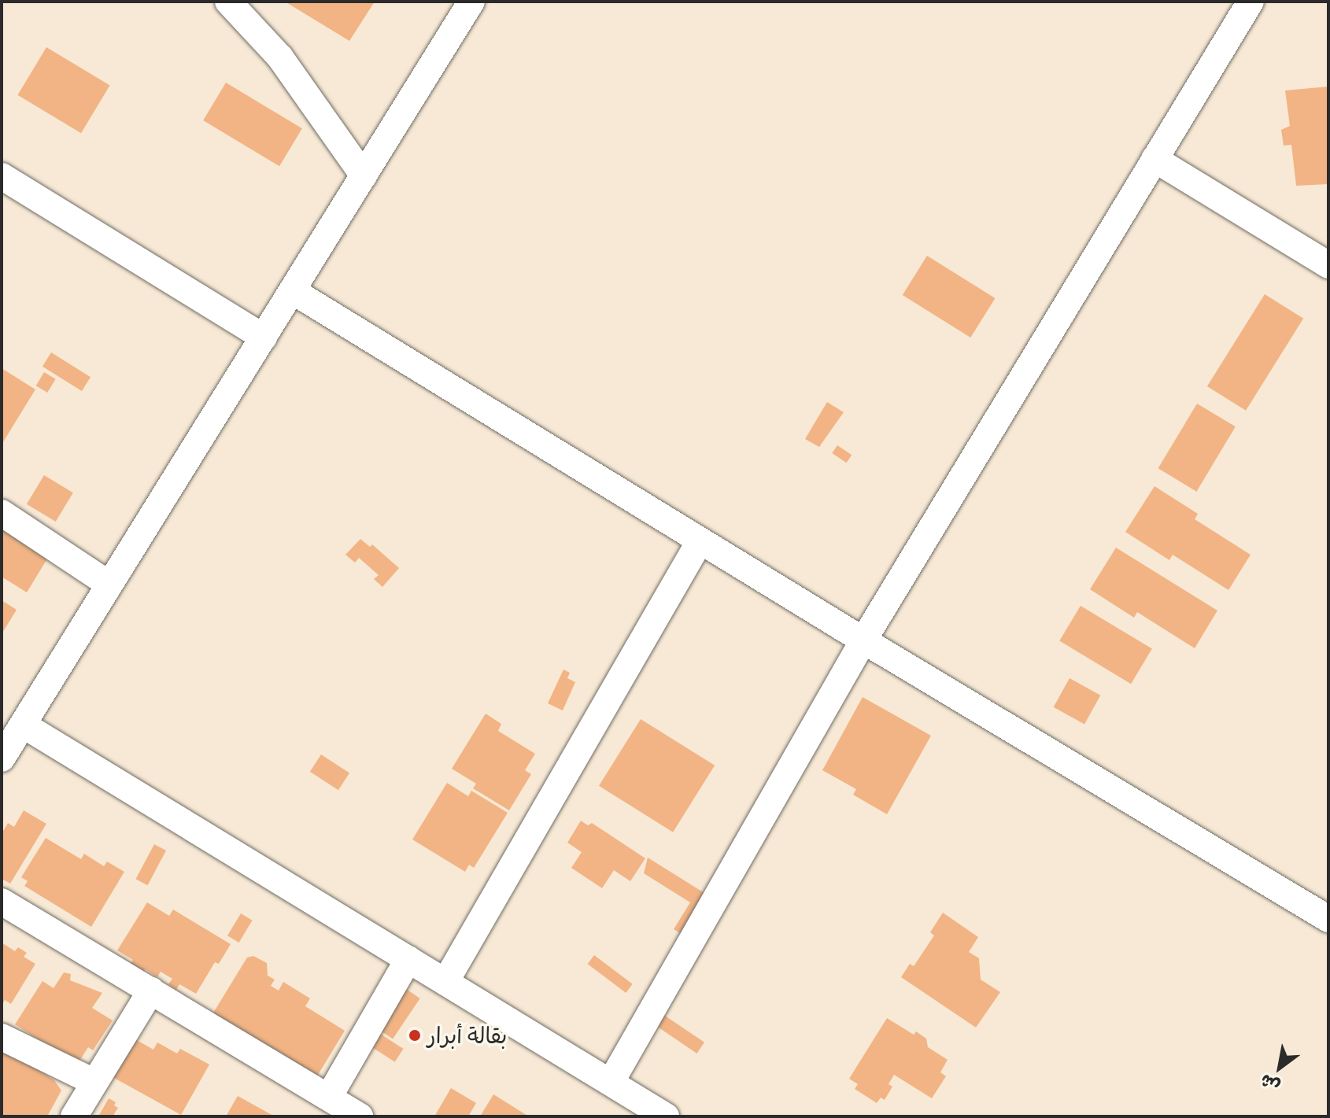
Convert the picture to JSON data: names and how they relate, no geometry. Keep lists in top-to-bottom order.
{
  "places": ["بقالة أبرار"],
  "north": "bottom left"
}
